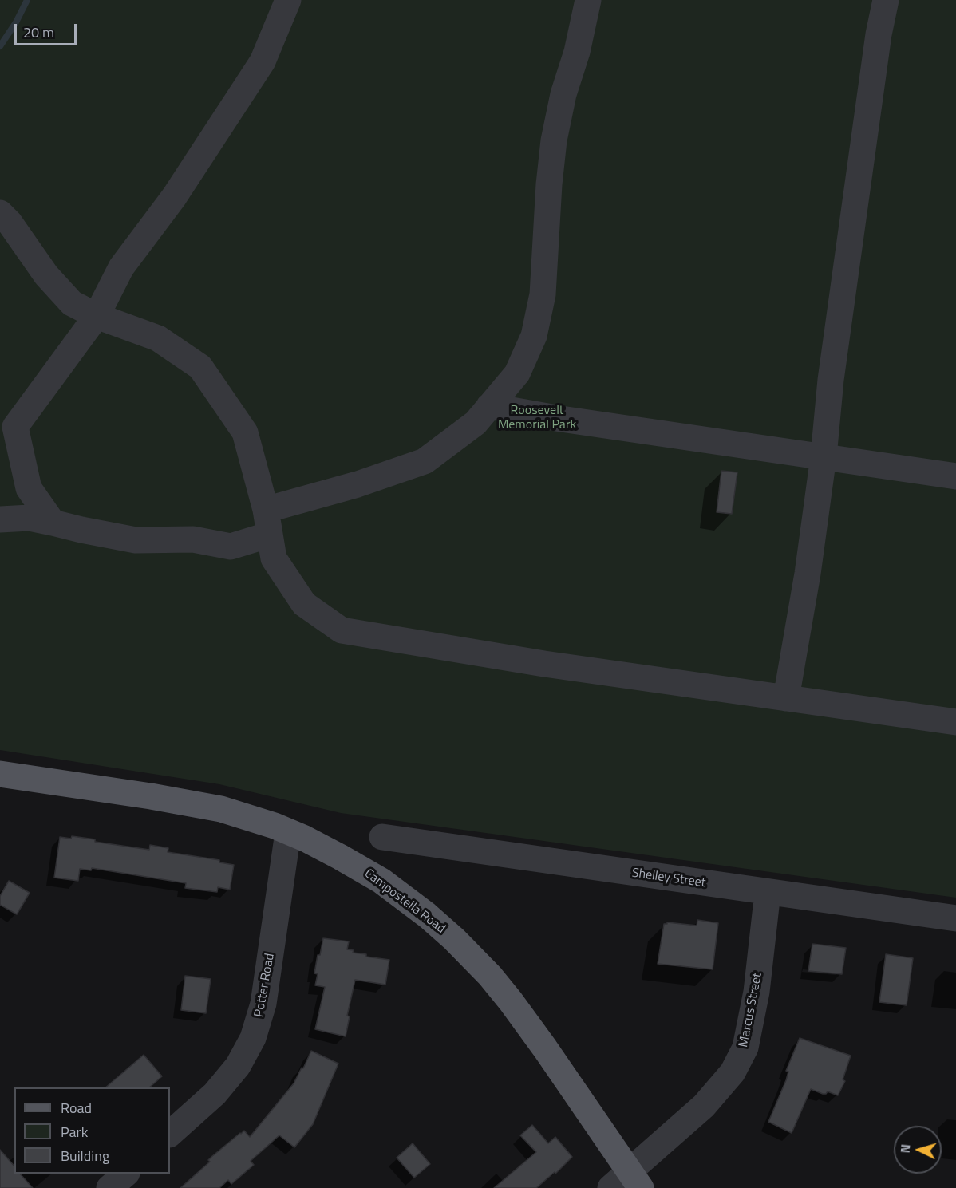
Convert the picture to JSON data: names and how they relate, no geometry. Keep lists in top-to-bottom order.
{
  "streets": {
    "main road": ["Campostella Road"],
    "street": ["Shelley Street", "Potter Road", "Marcus Street"]
  },
  "crossings": [
    ["Shelley Street", "Marcus Street"],
    ["Campostella Road", "Potter Road"],
    ["Campostella Road", "Marcus Street"]
  ],
  "parks": ["Roosevelt Memorial Park"],
  "legend": ["Road", "Park", "Building"],
  "scale_bar": "20 m",
  "north": "left"
}
